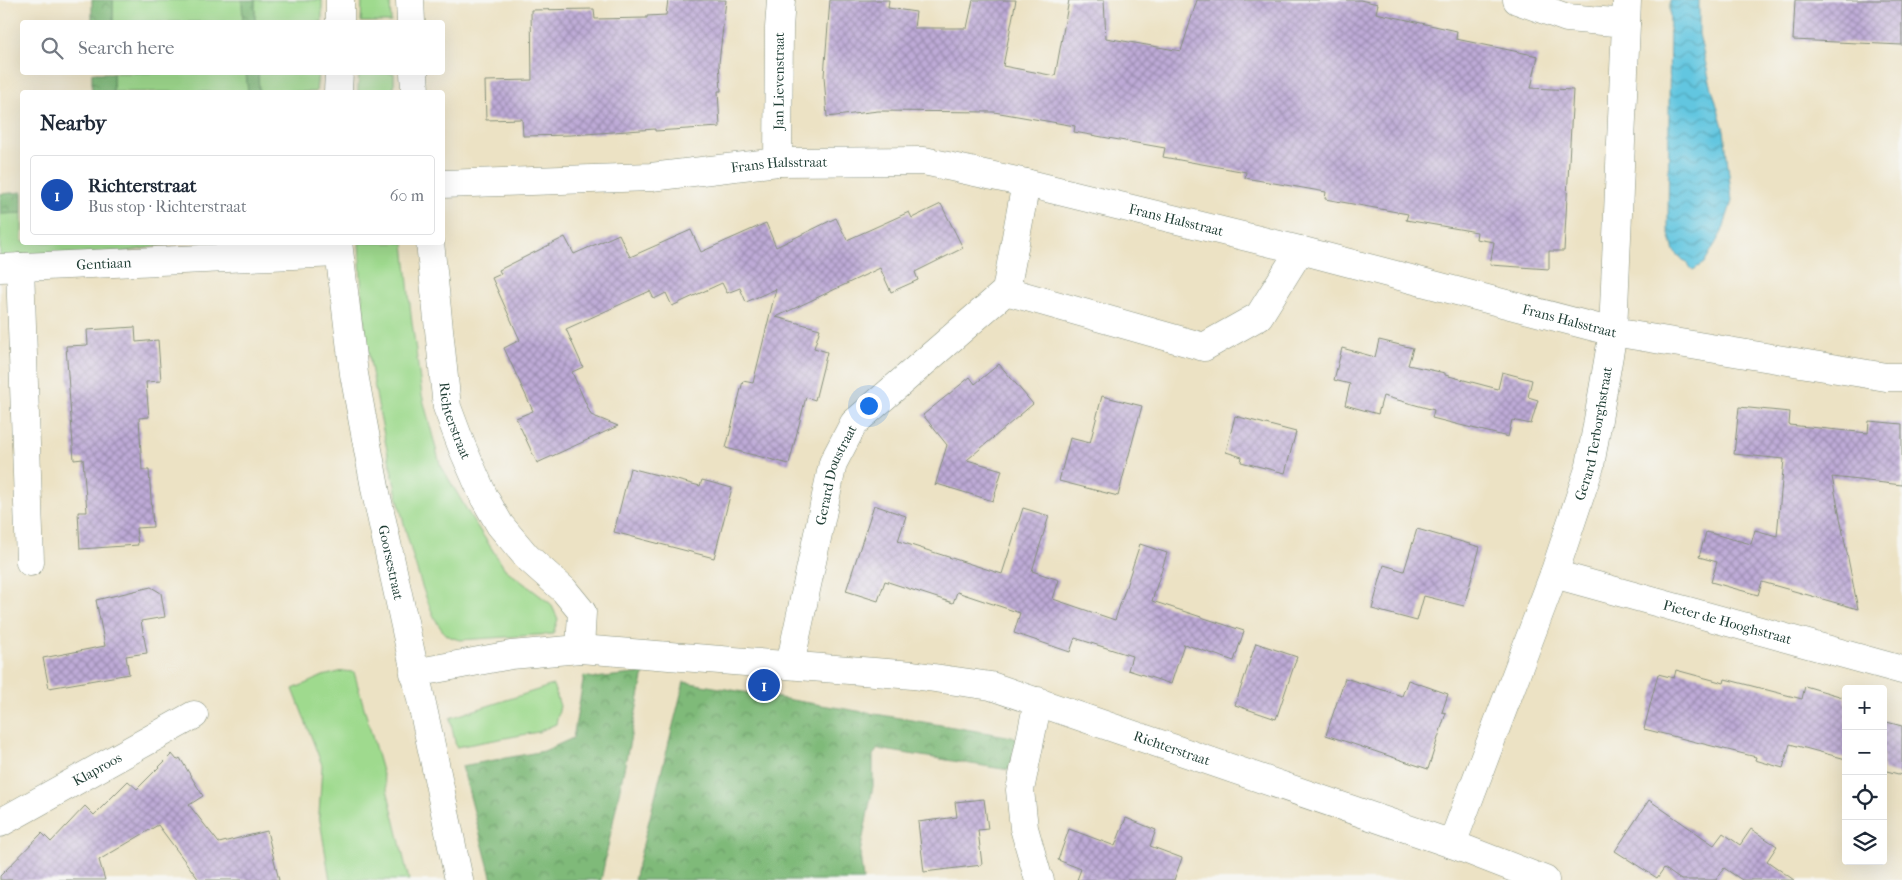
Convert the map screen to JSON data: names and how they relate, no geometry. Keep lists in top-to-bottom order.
{
  "streets": {
    "street": [
      "Jan Lievenstraat",
      "Frans Halsstraat",
      "Gentiaan",
      "Richterstraat",
      "Gerard Terborghstraat",
      "Gerard Doustraat",
      "Goorsestraat",
      "Pieter de Hooghstraat",
      "Klaproos"
    ]
  },
  "crossings": [
    ["Jan Lievenstraat", "Frans Halsstraat"],
    ["Frans Halsstraat", "Gerard Terborghstraat"],
    ["Gentiaan", "Goorsestraat"],
    ["Richterstraat", "Gerard Terborghstraat"],
    ["Richterstraat", "Gerard Doustraat"],
    ["Richterstraat", "Goorsestraat"],
    ["Gerard Terborghstraat", "Pieter de Hooghstraat"]
  ],
  "page": {
    "search": "Search here",
    "heading": "Nearby",
    "list": [
      {
        "mark": "1",
        "name": "Richterstraat",
        "note": "Bus stop · Richterstraat",
        "value": "60 m"
      }
    ],
    "pins": "1",
    "map_buttons": ["+", "−"]
  }
}
